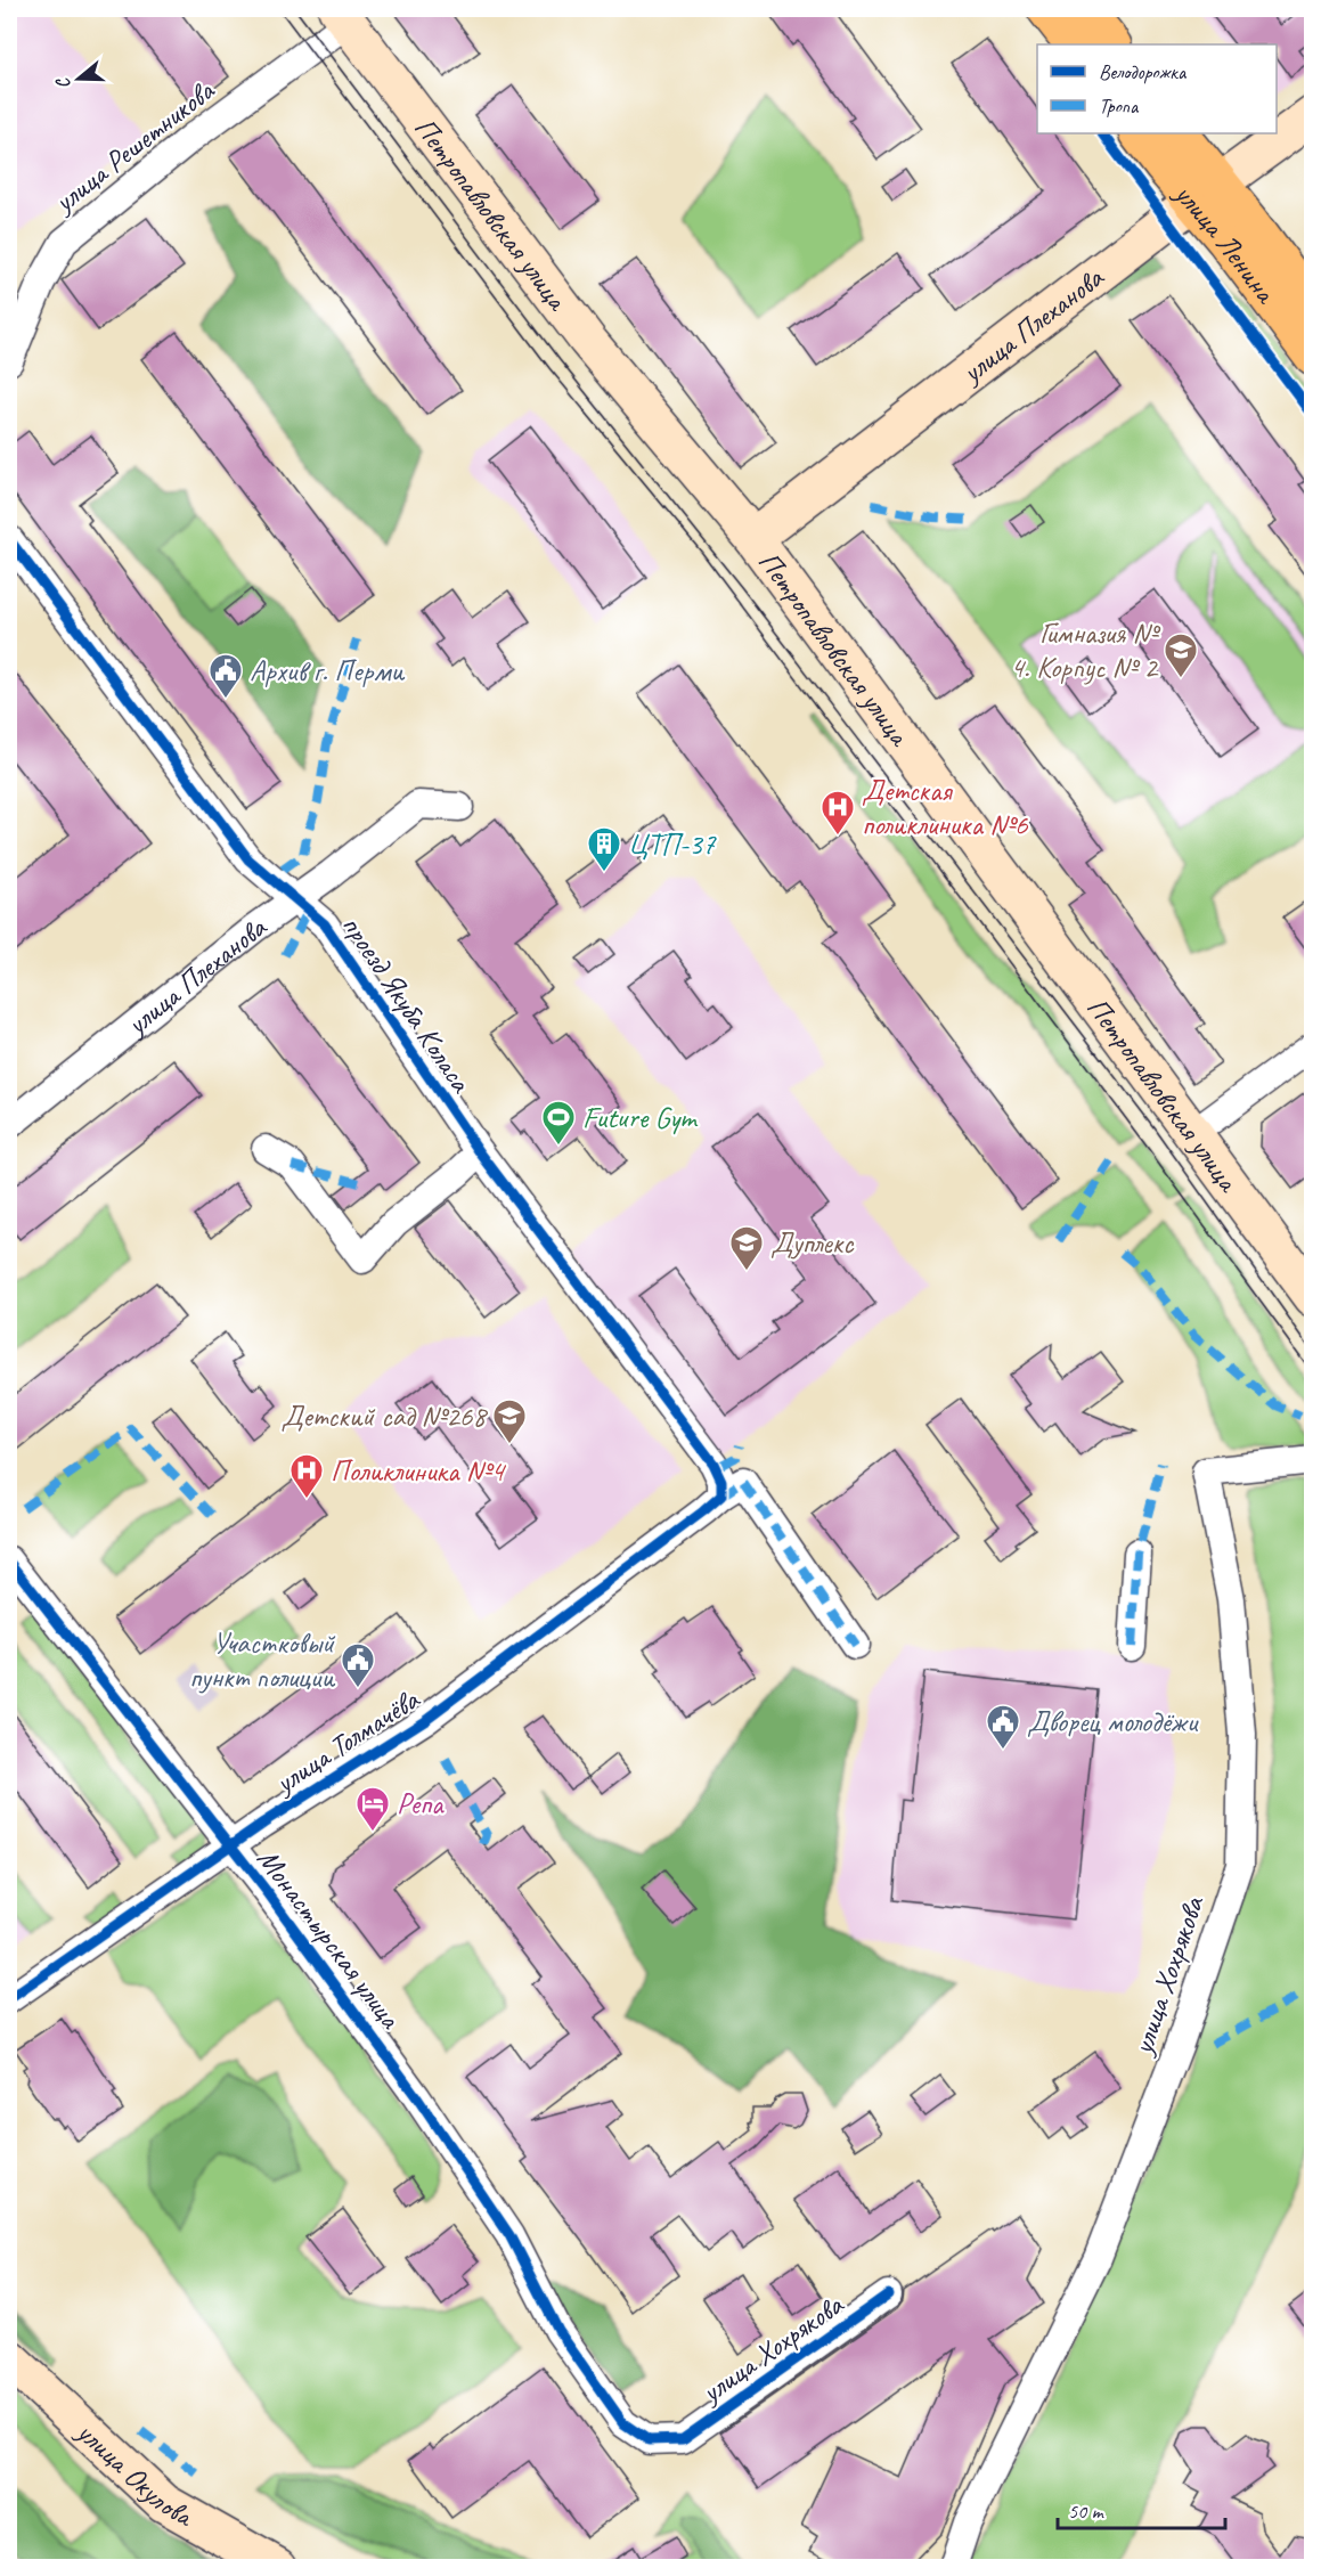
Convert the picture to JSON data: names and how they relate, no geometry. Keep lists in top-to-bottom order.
{
  "streets": {
    "main road": [
      "Петропавловская улица",
      "улица Ленина",
      "улица Плеханова",
      "улица Окулова"
    ],
    "street": [
      "улица Решетникова",
      "проезд Якуба Коласа",
      "улица Толмачёва",
      "Монастырская улица",
      "улица Хохрякова"
    ]
  },
  "crossings": [
    ["улица Решетникова", "Петропавловская улица"],
    ["Петропавловская улица", "улица Плеханова"],
    ["улица Ленина", "улица Плеханова"],
    ["улица Плеханова", "проезд Якуба Коласа"],
    ["проезд Якуба Коласа", "улица Толмачёва"],
    ["улица Толмачёва", "Монастырская улица"],
    ["Монастырская улица", "улица Хохрякова"]
  ],
  "places": {
    "school or university": ["Гимназия № 4. Корпус № 2", "Дуплекс", "Детский сад №268"],
    "public building": ["Архив г. Перми", "Участковый пункт полиции", "Дворец молодёжи"],
    "hospital": ["Детская поликлиника №6", "Поликлиника №4"],
    "building": ["ЦТП-37"],
    "sports": ["Future Gym"],
    "hotel": ["Репа"]
  },
  "legend": ["Велодорожка", "Тропа"],
  "scale_bar": "50 m",
  "north": "left"
}
